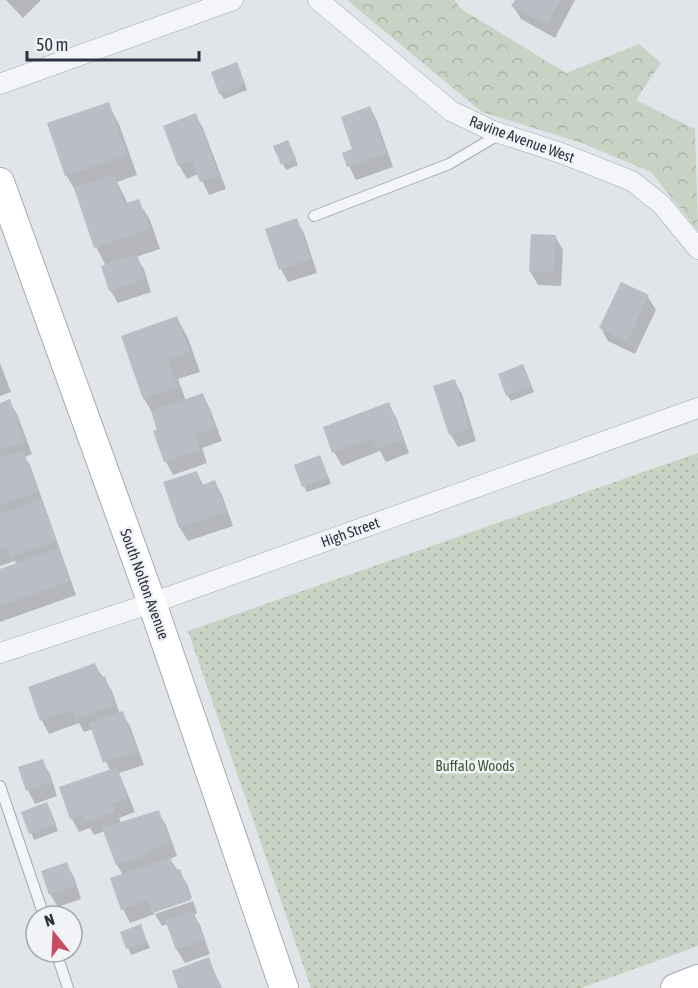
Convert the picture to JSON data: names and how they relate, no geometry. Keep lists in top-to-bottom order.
{
  "streets": {
    "street": ["Ravine Avenue West", "High Street", "South Nolton Avenue"]
  },
  "crossings": [
    ["High Street", "South Nolton Avenue"]
  ],
  "parks": ["Buffalo Woods"],
  "scale_bar": "50 m",
  "north": "top"
}
